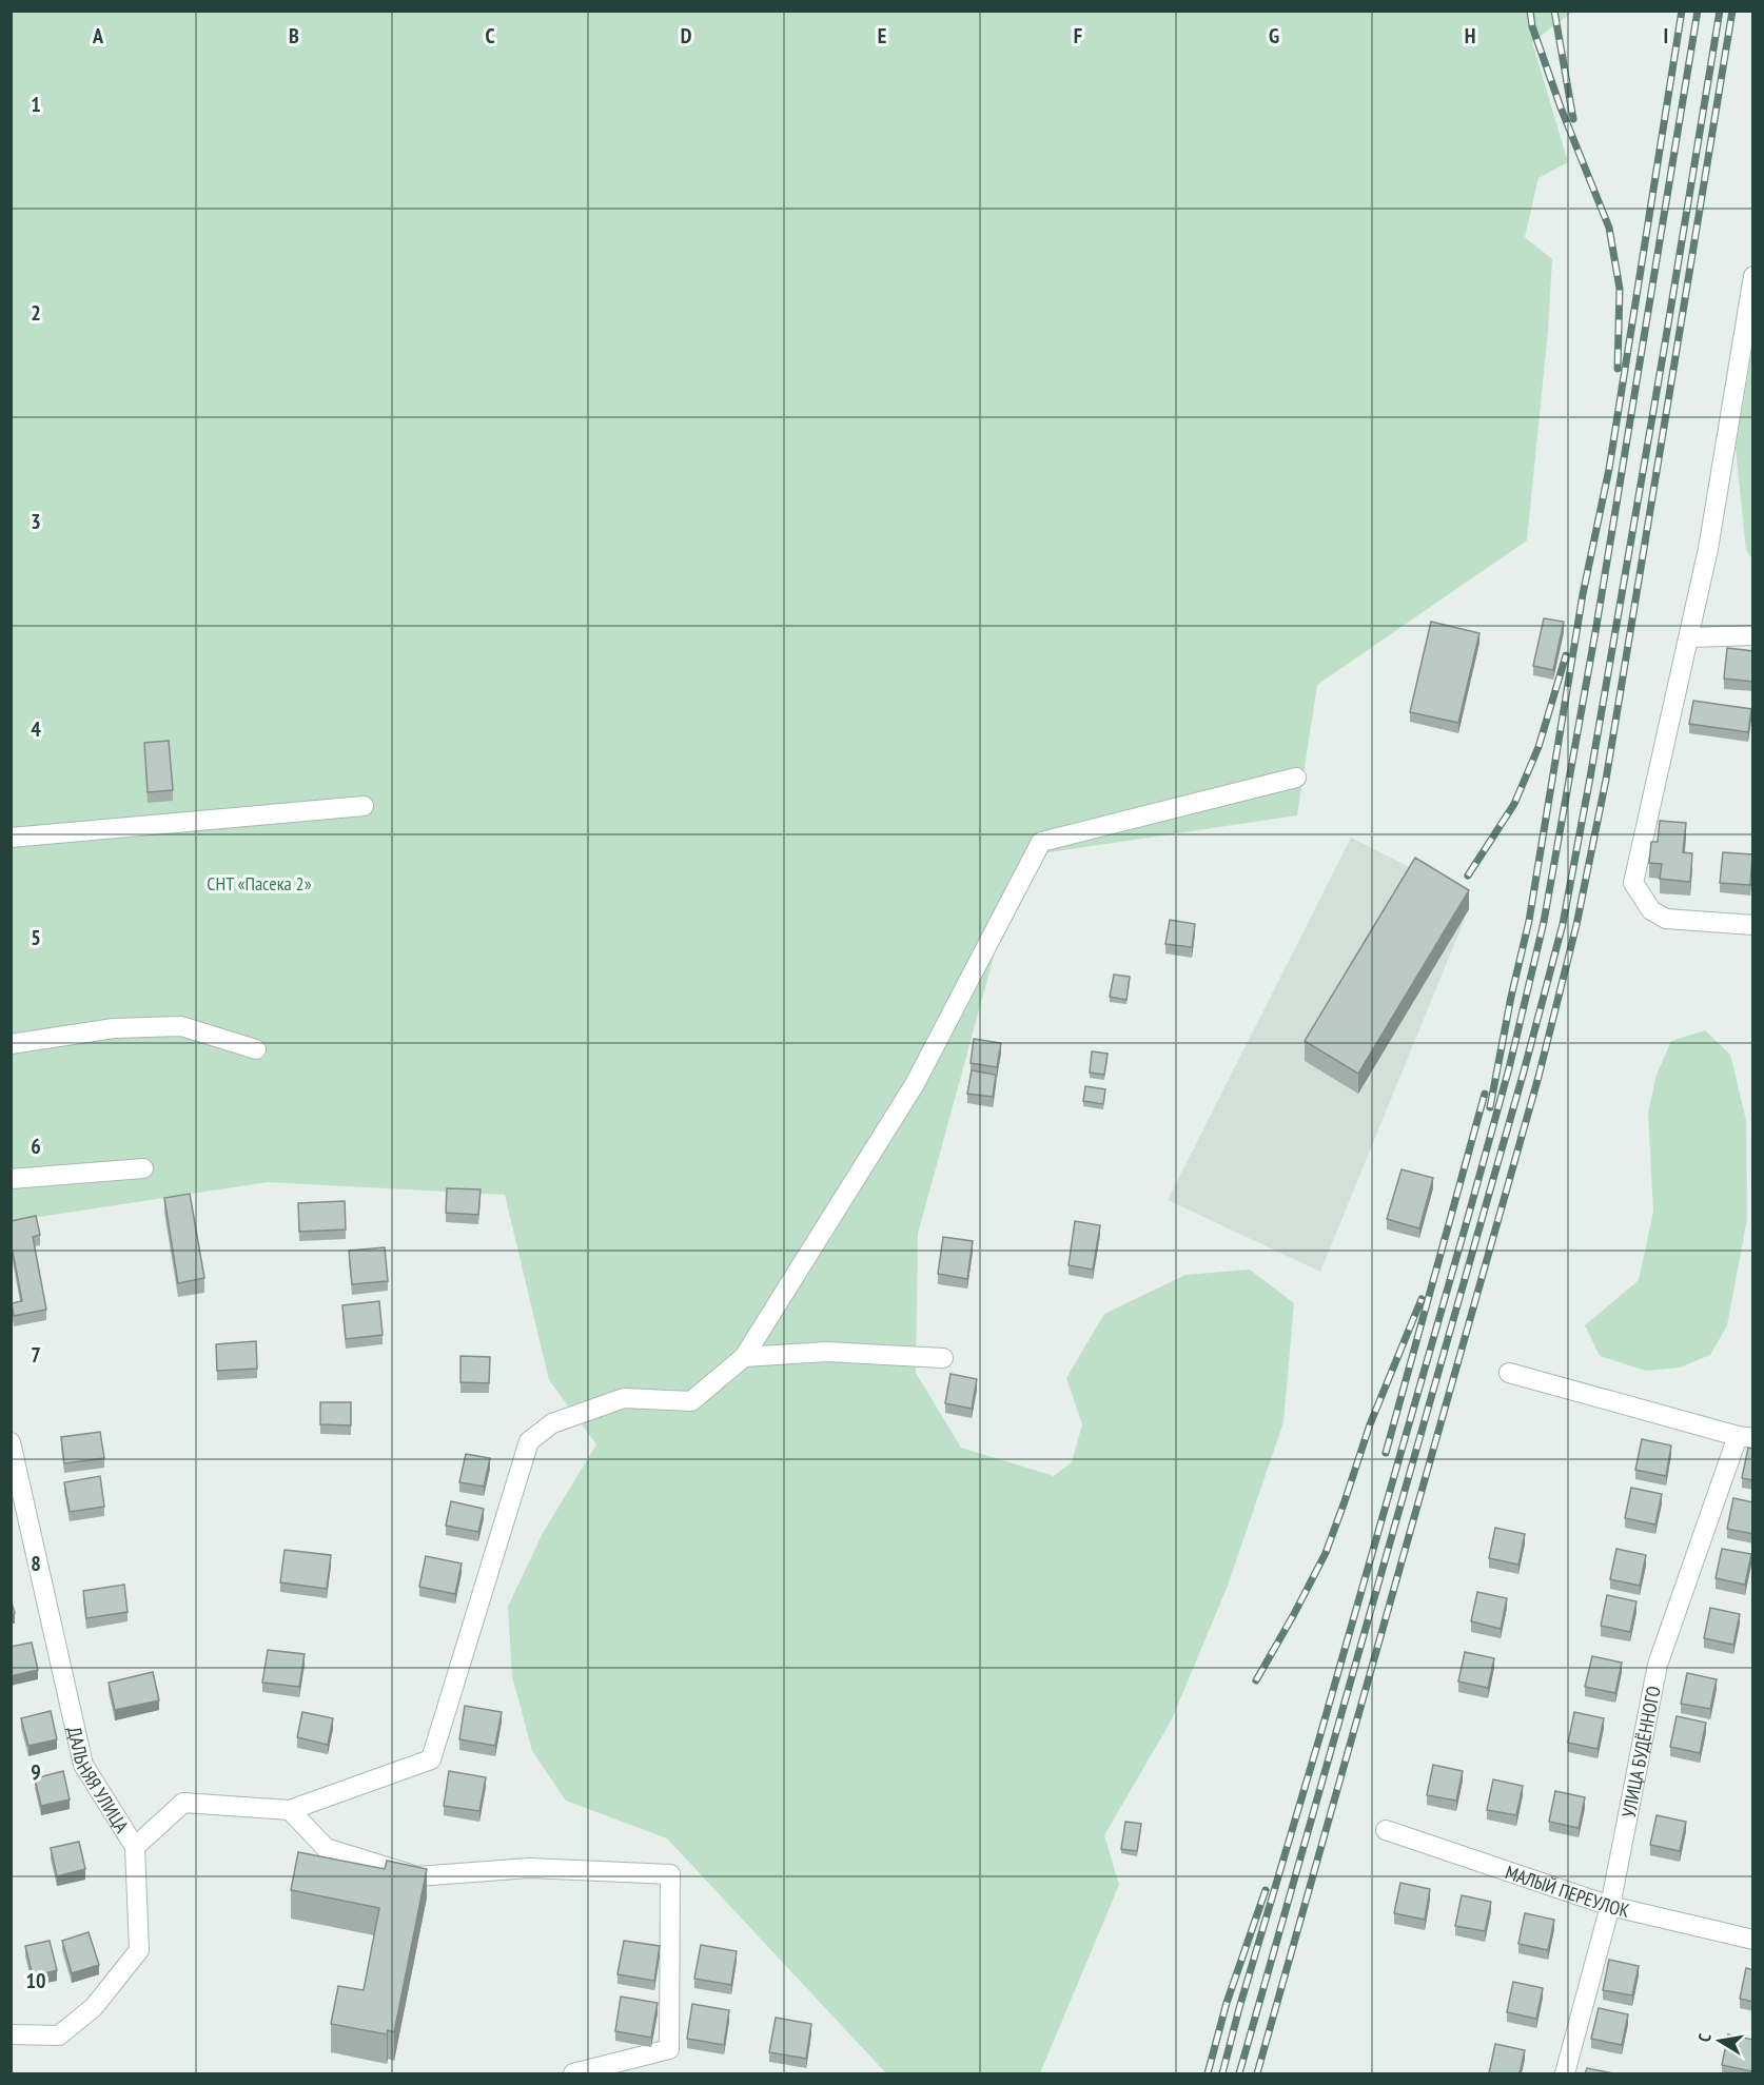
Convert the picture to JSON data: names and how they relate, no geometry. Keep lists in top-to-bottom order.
{
  "streets": {
    "street": ["УЛИЦА БУДЁННОГО", "ДАЛЬНЯЯ УЛИЦА", "МАЛЫЙ ПЕРЕУЛОК"]
  },
  "crossings": [
    ["УЛИЦА БУДЁННОГО", "МАЛЫЙ ПЕРЕУЛОК"]
  ],
  "parks": ["СНТ «Пасека 2»"],
  "north": "left",
  "grid": {
    "columns": [
      "A",
      "B",
      "C",
      "D",
      "E",
      "F",
      "G",
      "H",
      "I"
    ],
    "rows": [
      "1",
      "2",
      "3",
      "4",
      "5",
      "6",
      "7",
      "8",
      "9",
      "10"
    ]
  }
}
